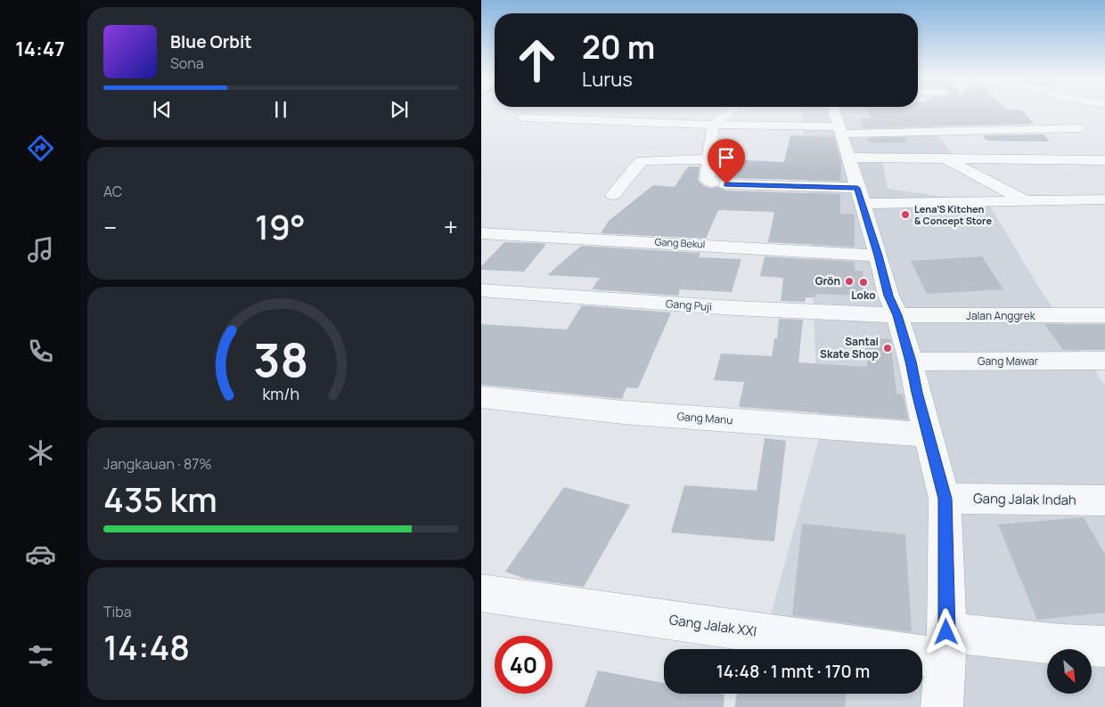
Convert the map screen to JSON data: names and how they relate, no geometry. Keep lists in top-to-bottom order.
{
  "streets": {
    "street": [
      "Gang Bekul",
      "Gang Puji",
      "Jalan Anggrek",
      "Gang Mawar",
      "Gang Manu",
      "Gang Jalak Indah",
      "Gang Jalak XXI"
    ]
  },
  "crossings": [
    ["Gang Puji", "Jalan Anggrek"]
  ],
  "places": [
    "Lena’S Kitchen & Concept Store",
    "Grön",
    "Loko",
    "Santai Skate Shop"
  ],
  "north": "bottom right",
  "page": {
    "tabs": "14:47",
    "turn": ["20 m", "Lurus"],
    "song": ["Blue Orbit", "Sona"],
    "tile": [
      "AC",
      ["Jangkauan · 87%", "435 km"],
      ["Tiba", "14:48"]
    ],
    "heat": ["−", "19°", "+"],
    "limit": "40",
    "trip": "14:48 · 1 mnt · 170 m",
    "gauge": ["38", "km/h"]
  }
}
